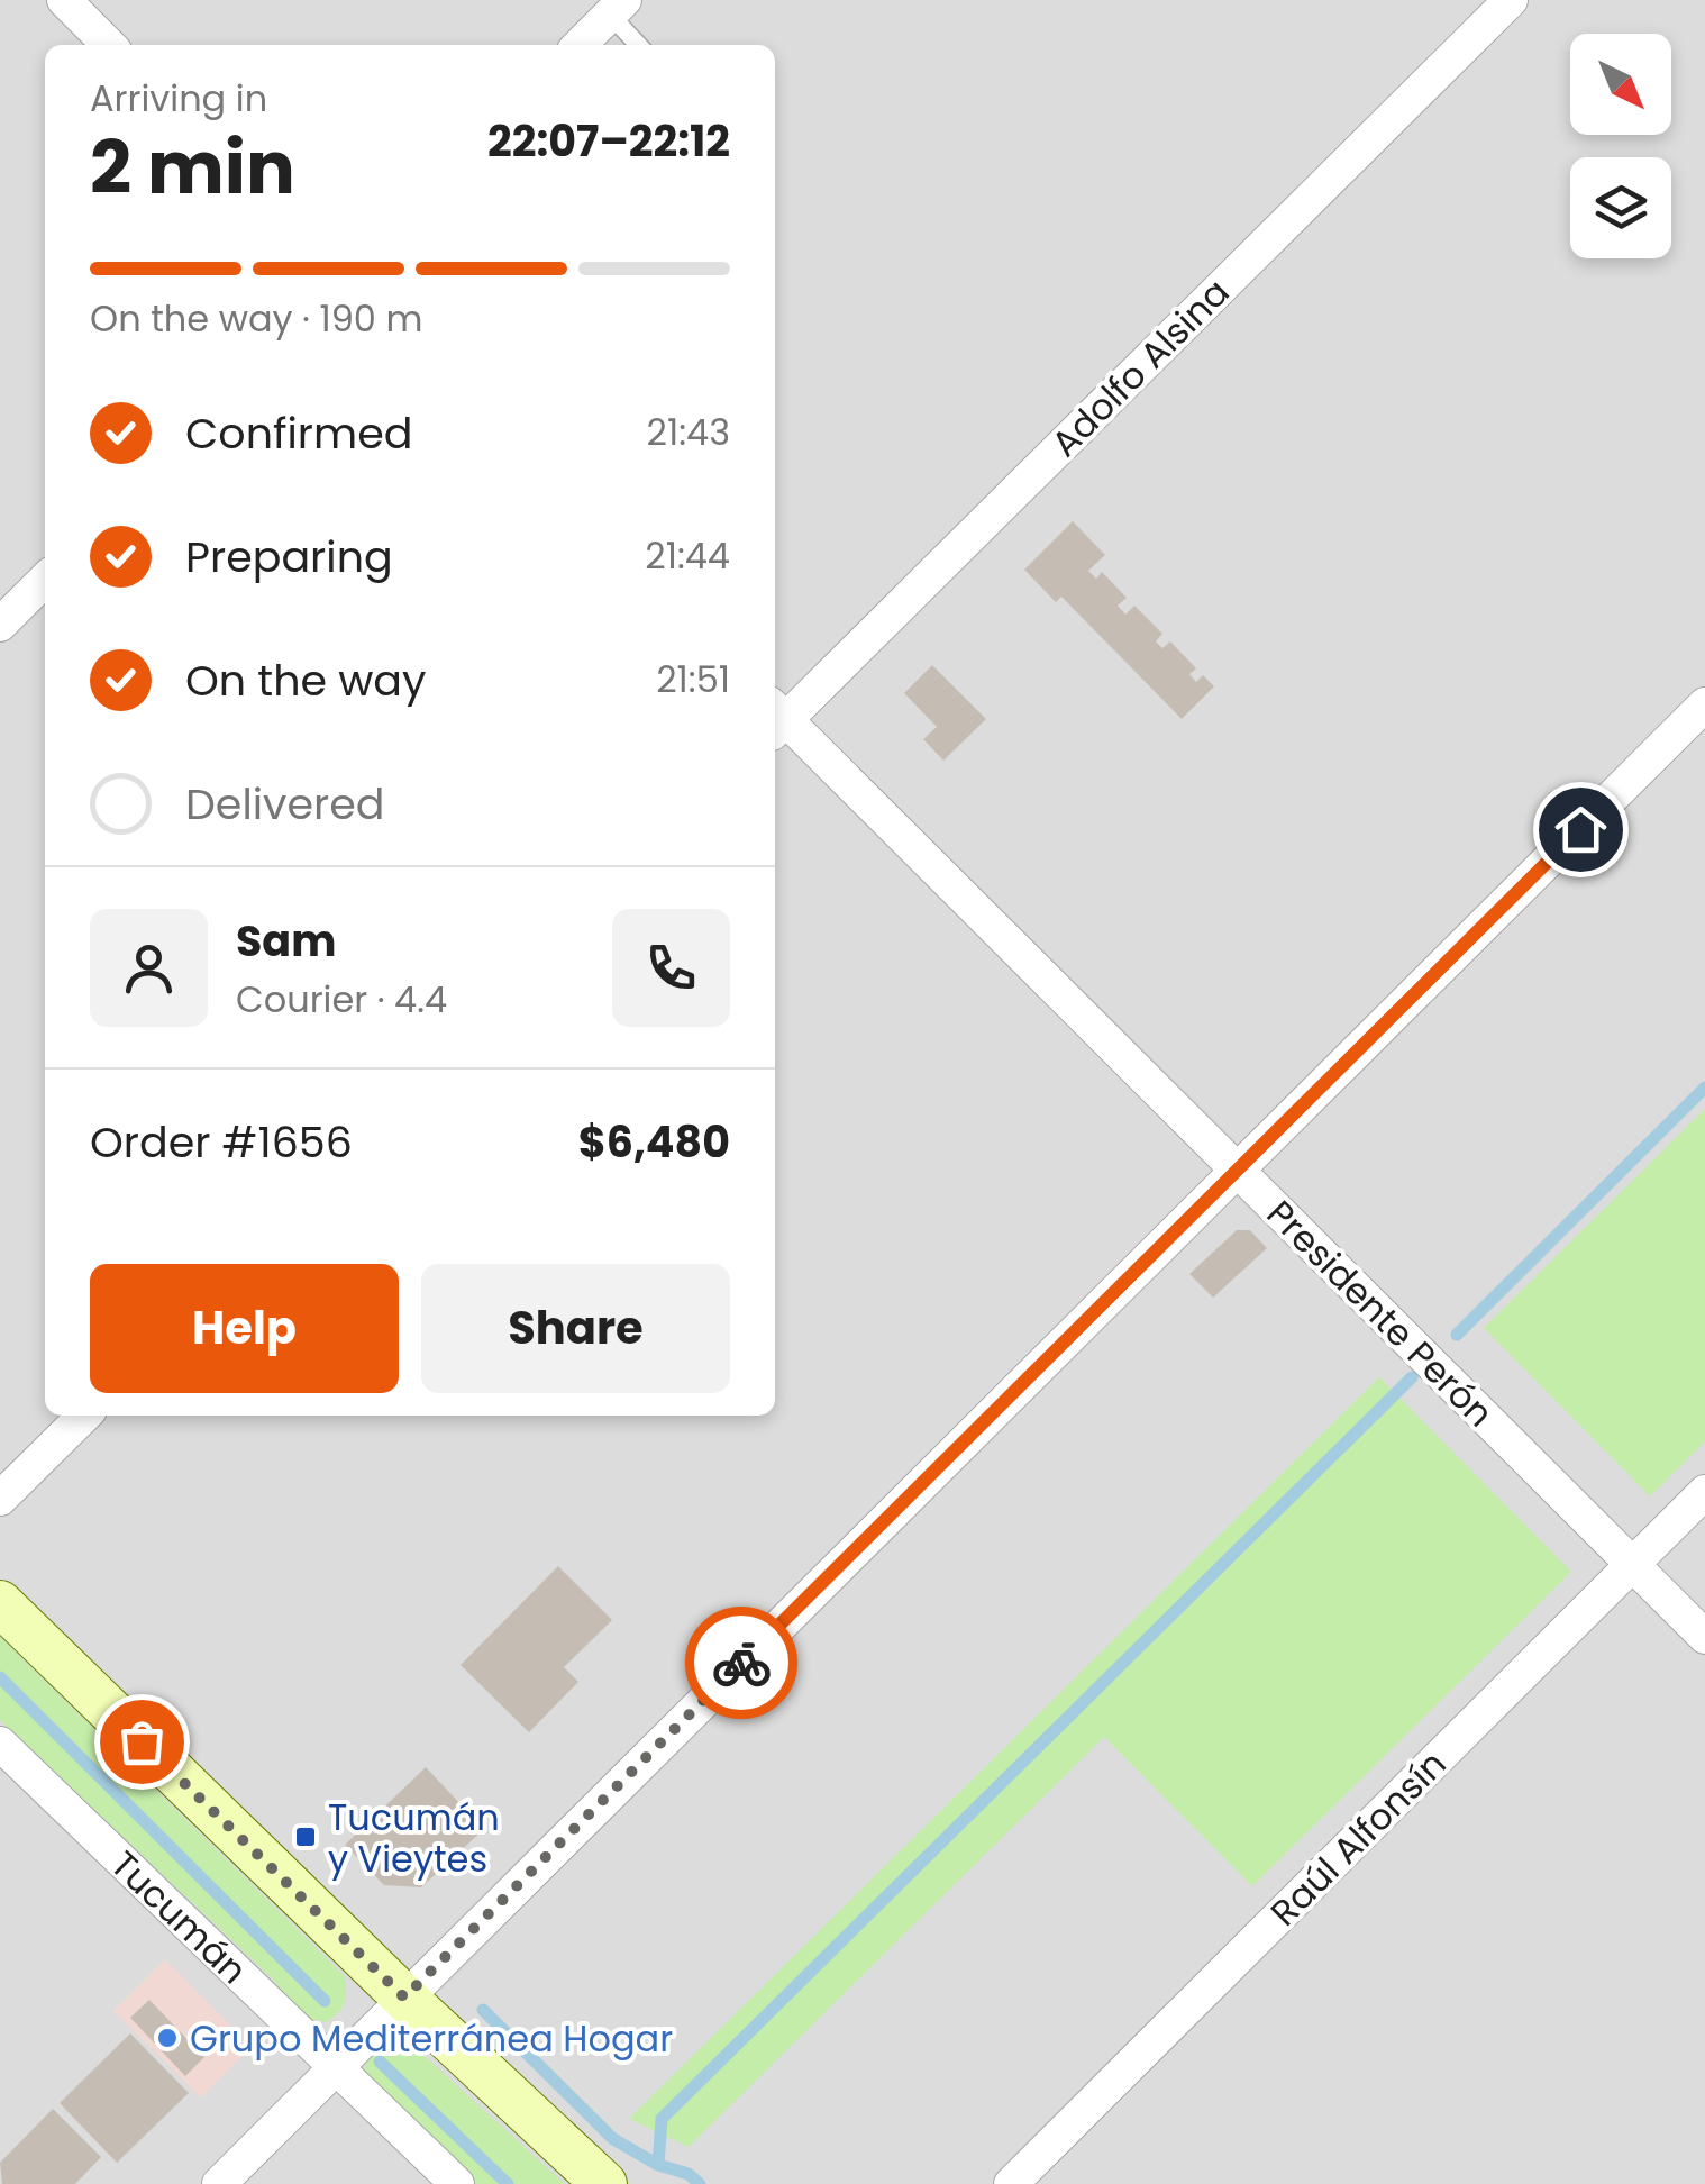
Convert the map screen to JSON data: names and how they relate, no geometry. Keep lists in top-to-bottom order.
{
  "streets": {
    "street": [
      "Adolfo Alsina",
      "Presidente Perón",
      "Raúl Alfonsín",
      "Tucumán"
    ]
  },
  "crossings": [
    ["Adolfo Alsina", "Presidente Perón"],
    ["Presidente Perón", "Raúl Alfonsín"]
  ],
  "places": {
    "transit": ["Tucumán y Vieytes"],
    "other": ["Grupo Mediterránea Hogar"]
  },
  "north": "bottom right",
  "page": {
    "heading": ["2 min", "Arriving in", "22:07–22:12"],
    "panel": [
      "Sam",
      "Courier · 4.4",
      "Order #1656",
      "$6,480"
    ],
    "bar": "On the way · 190 m",
    "list": [
      ["Confirmed", "21:43"],
      ["Preparing", "21:44"],
      ["On the way", "21:51"],
      "Delivered"
    ],
    "buttons": ["Help", "Share"]
  }
}
